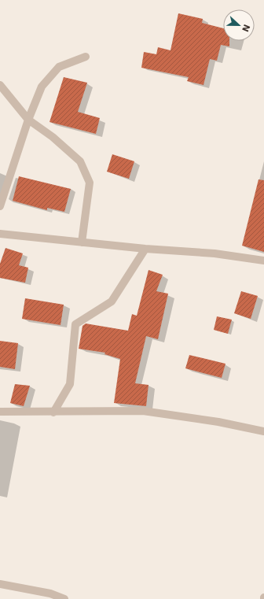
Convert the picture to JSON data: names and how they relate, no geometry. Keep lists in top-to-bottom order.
{
  "north": "right"
}
